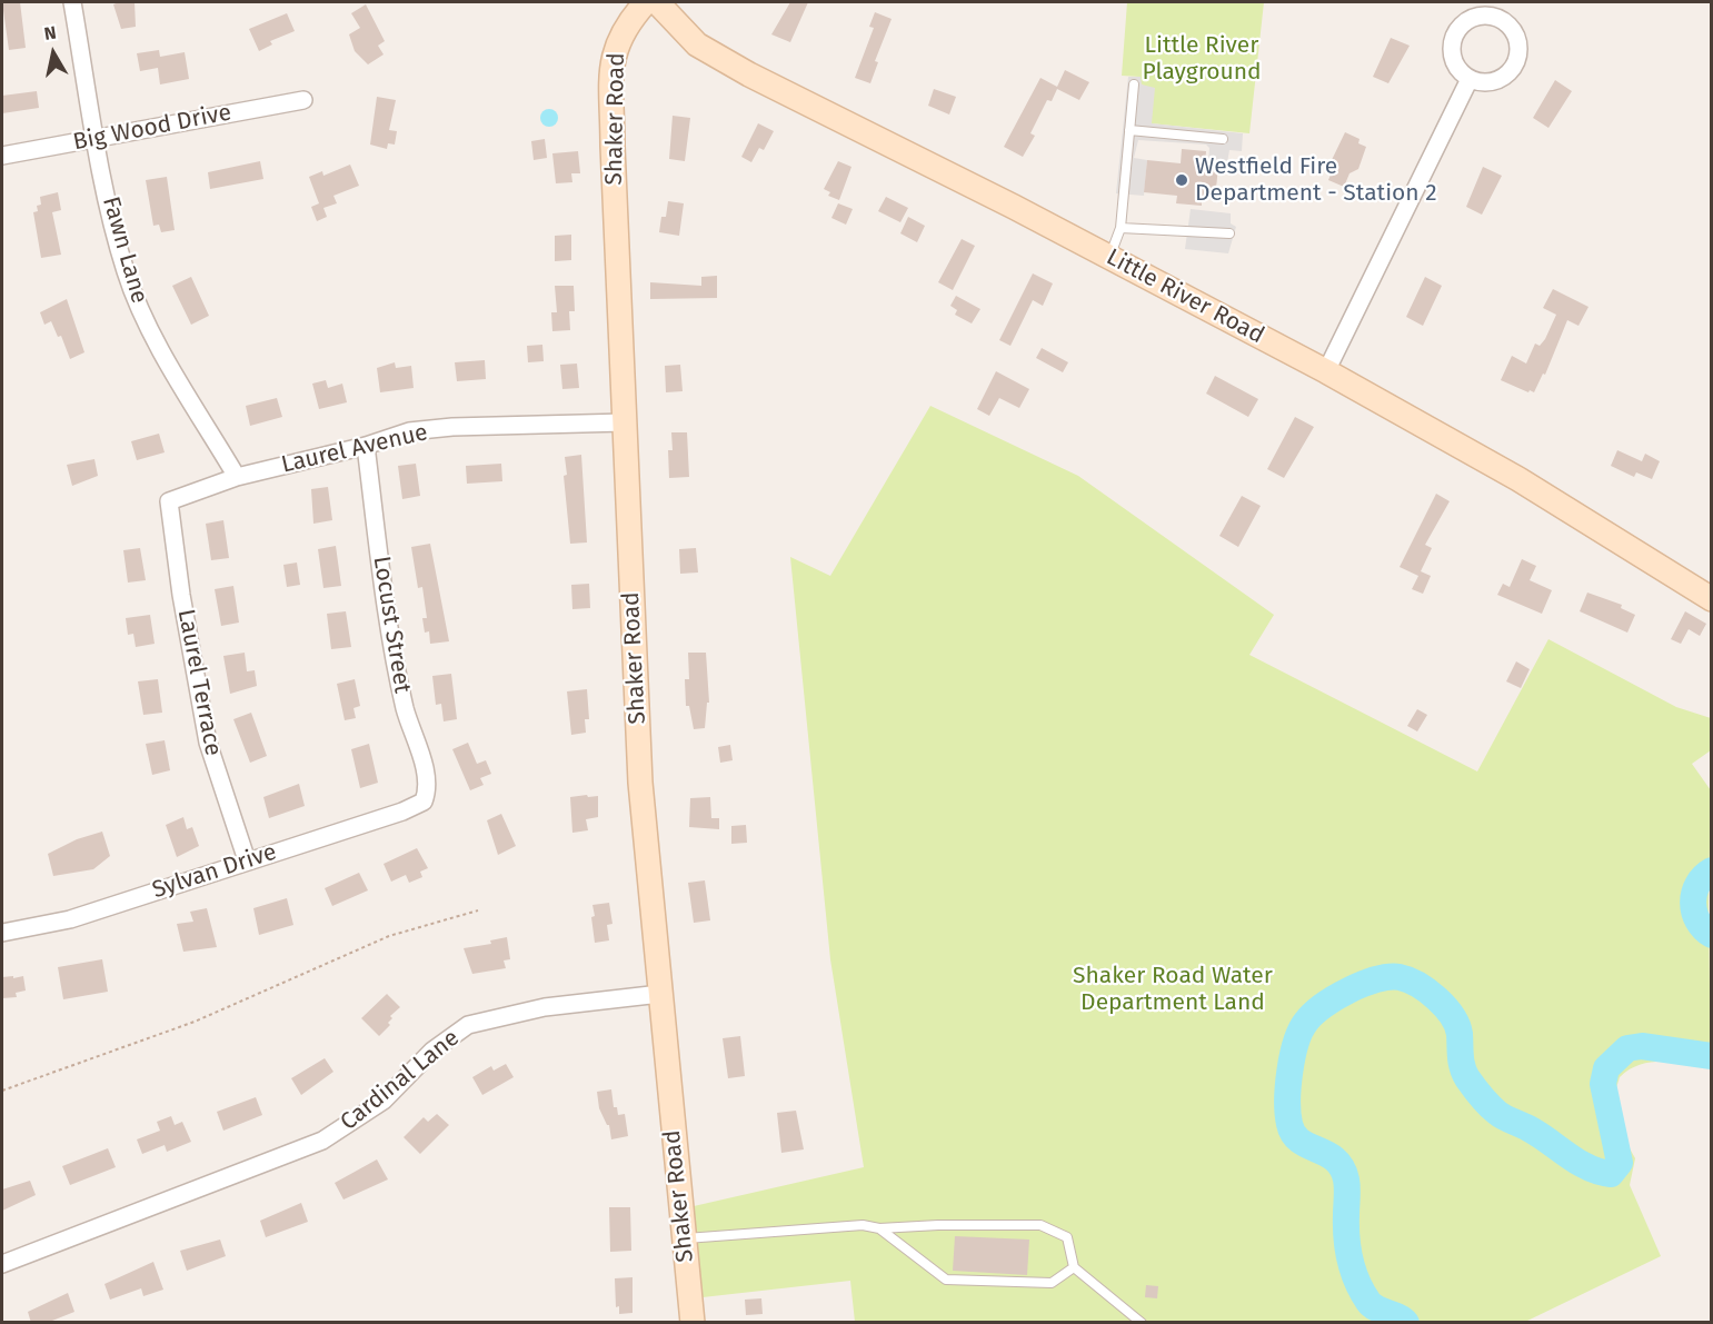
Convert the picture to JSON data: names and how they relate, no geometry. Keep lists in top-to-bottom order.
{
  "streets": {
    "street": [
      "Shaker Road",
      "Big Wood Drive",
      "Fawn Lane",
      "Little River Road",
      "Laurel Avenue",
      "Locust Street",
      "Laurel Terrace",
      "Sylvan Drive",
      "Cardinal Lane"
    ]
  },
  "crossings": [
    ["Shaker Road", "Laurel Avenue"],
    ["Shaker Road", "Cardinal Lane"],
    ["Big Wood Drive", "Fawn Lane"],
    ["Fawn Lane", "Laurel Avenue"],
    ["Laurel Avenue", "Locust Street"],
    ["Laurel Avenue", "Laurel Terrace"],
    ["Locust Street", "Sylvan Drive"],
    ["Laurel Terrace", "Sylvan Drive"]
  ],
  "parks": ["Little River Playground", "Shaker Road Water Department Land"],
  "places": ["Westfield Fire Department - Station 2"],
  "north": "top"
}
